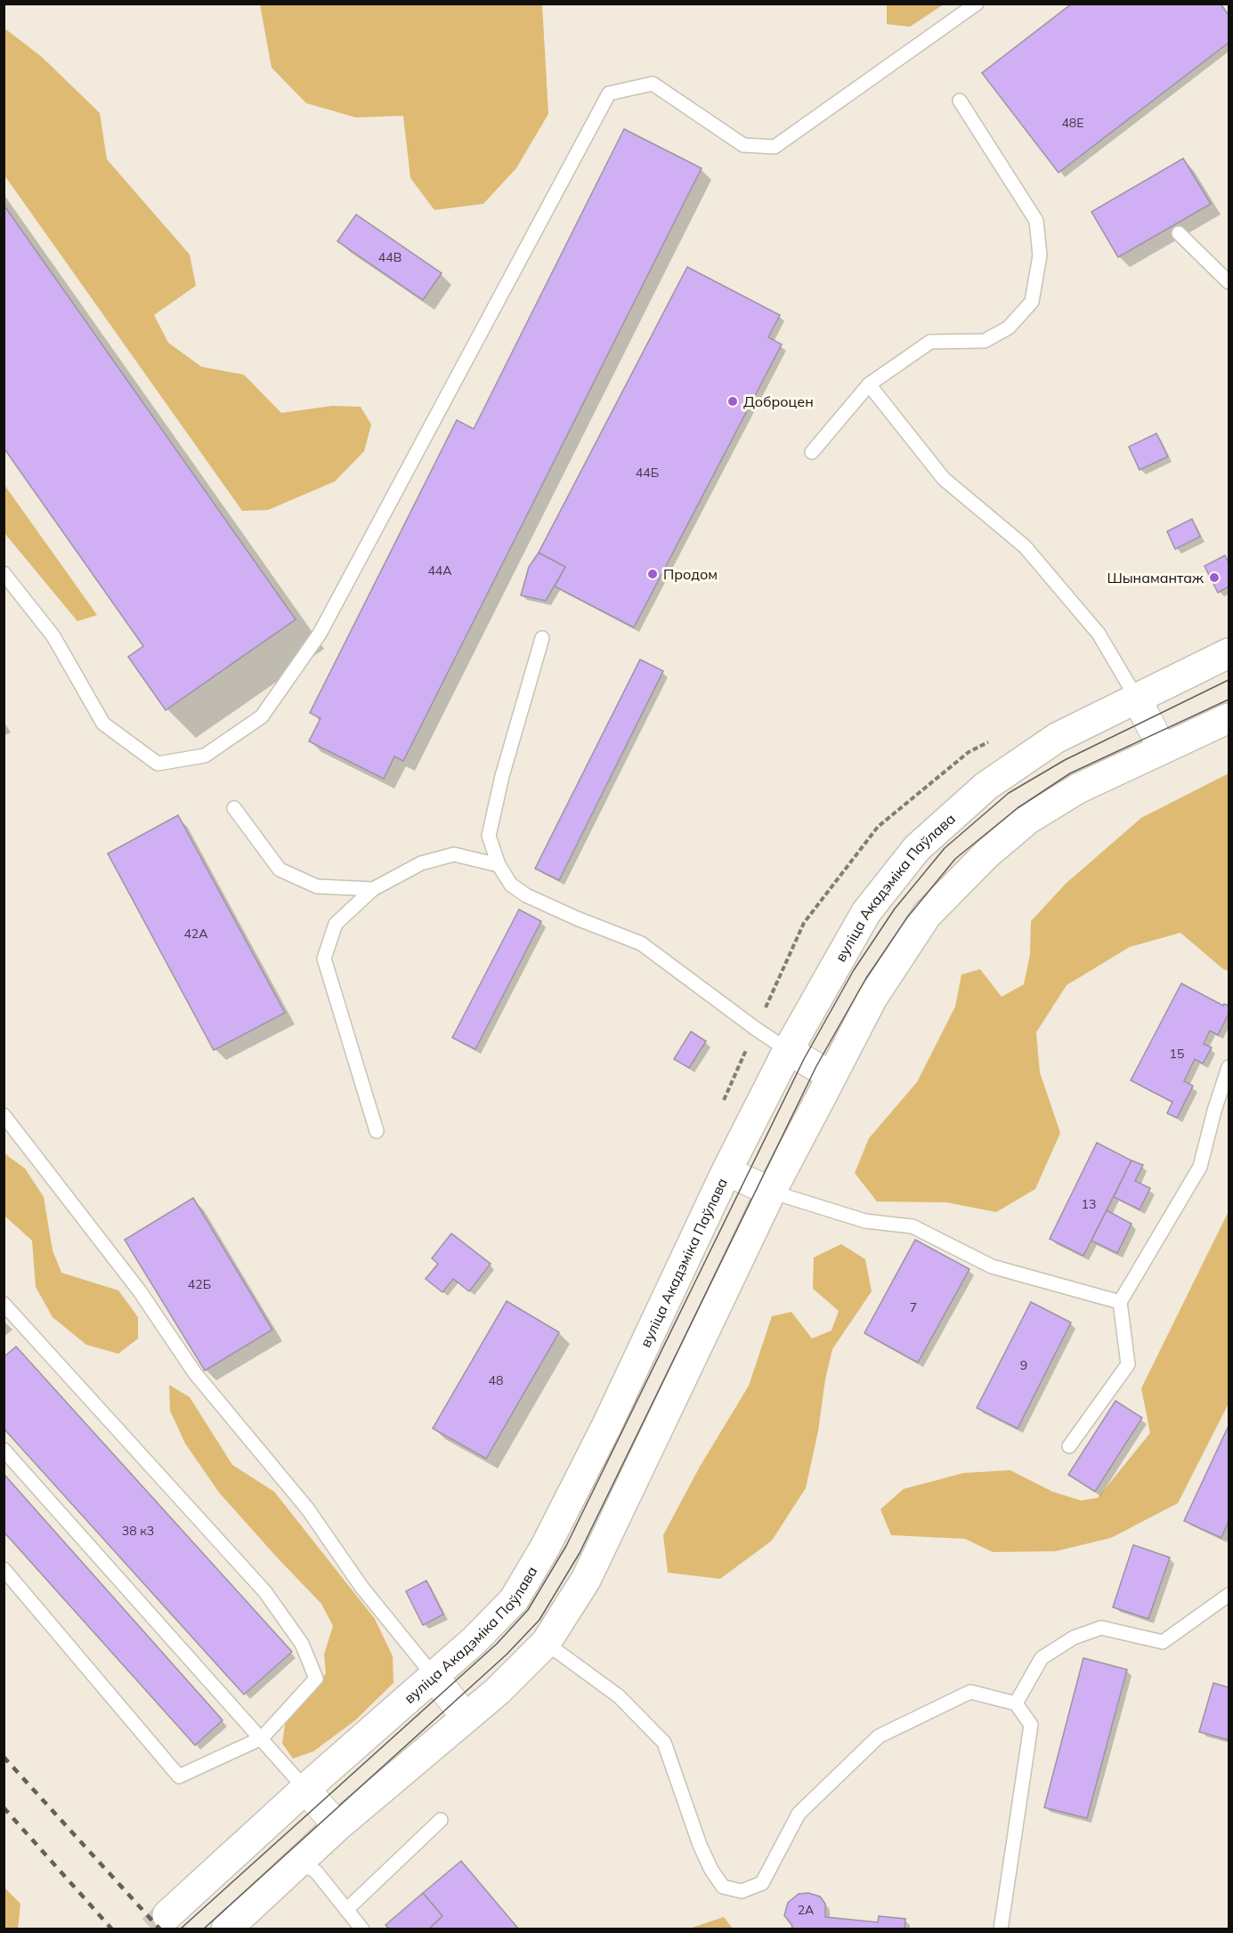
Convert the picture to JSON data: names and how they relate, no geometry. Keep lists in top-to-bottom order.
{
  "streets": {
    "main road": ["вуліца Акадэміка Паўлава"]
  },
  "places": ["Доброцен", "Продом", "Шынамантаж"],
  "house_numbers": [
    "48Е",
    "44В",
    "44Б",
    "44А",
    "42А",
    "15",
    "13",
    "42Б",
    "7",
    "9",
    "48",
    "38 к3",
    "2А"
  ]
}
